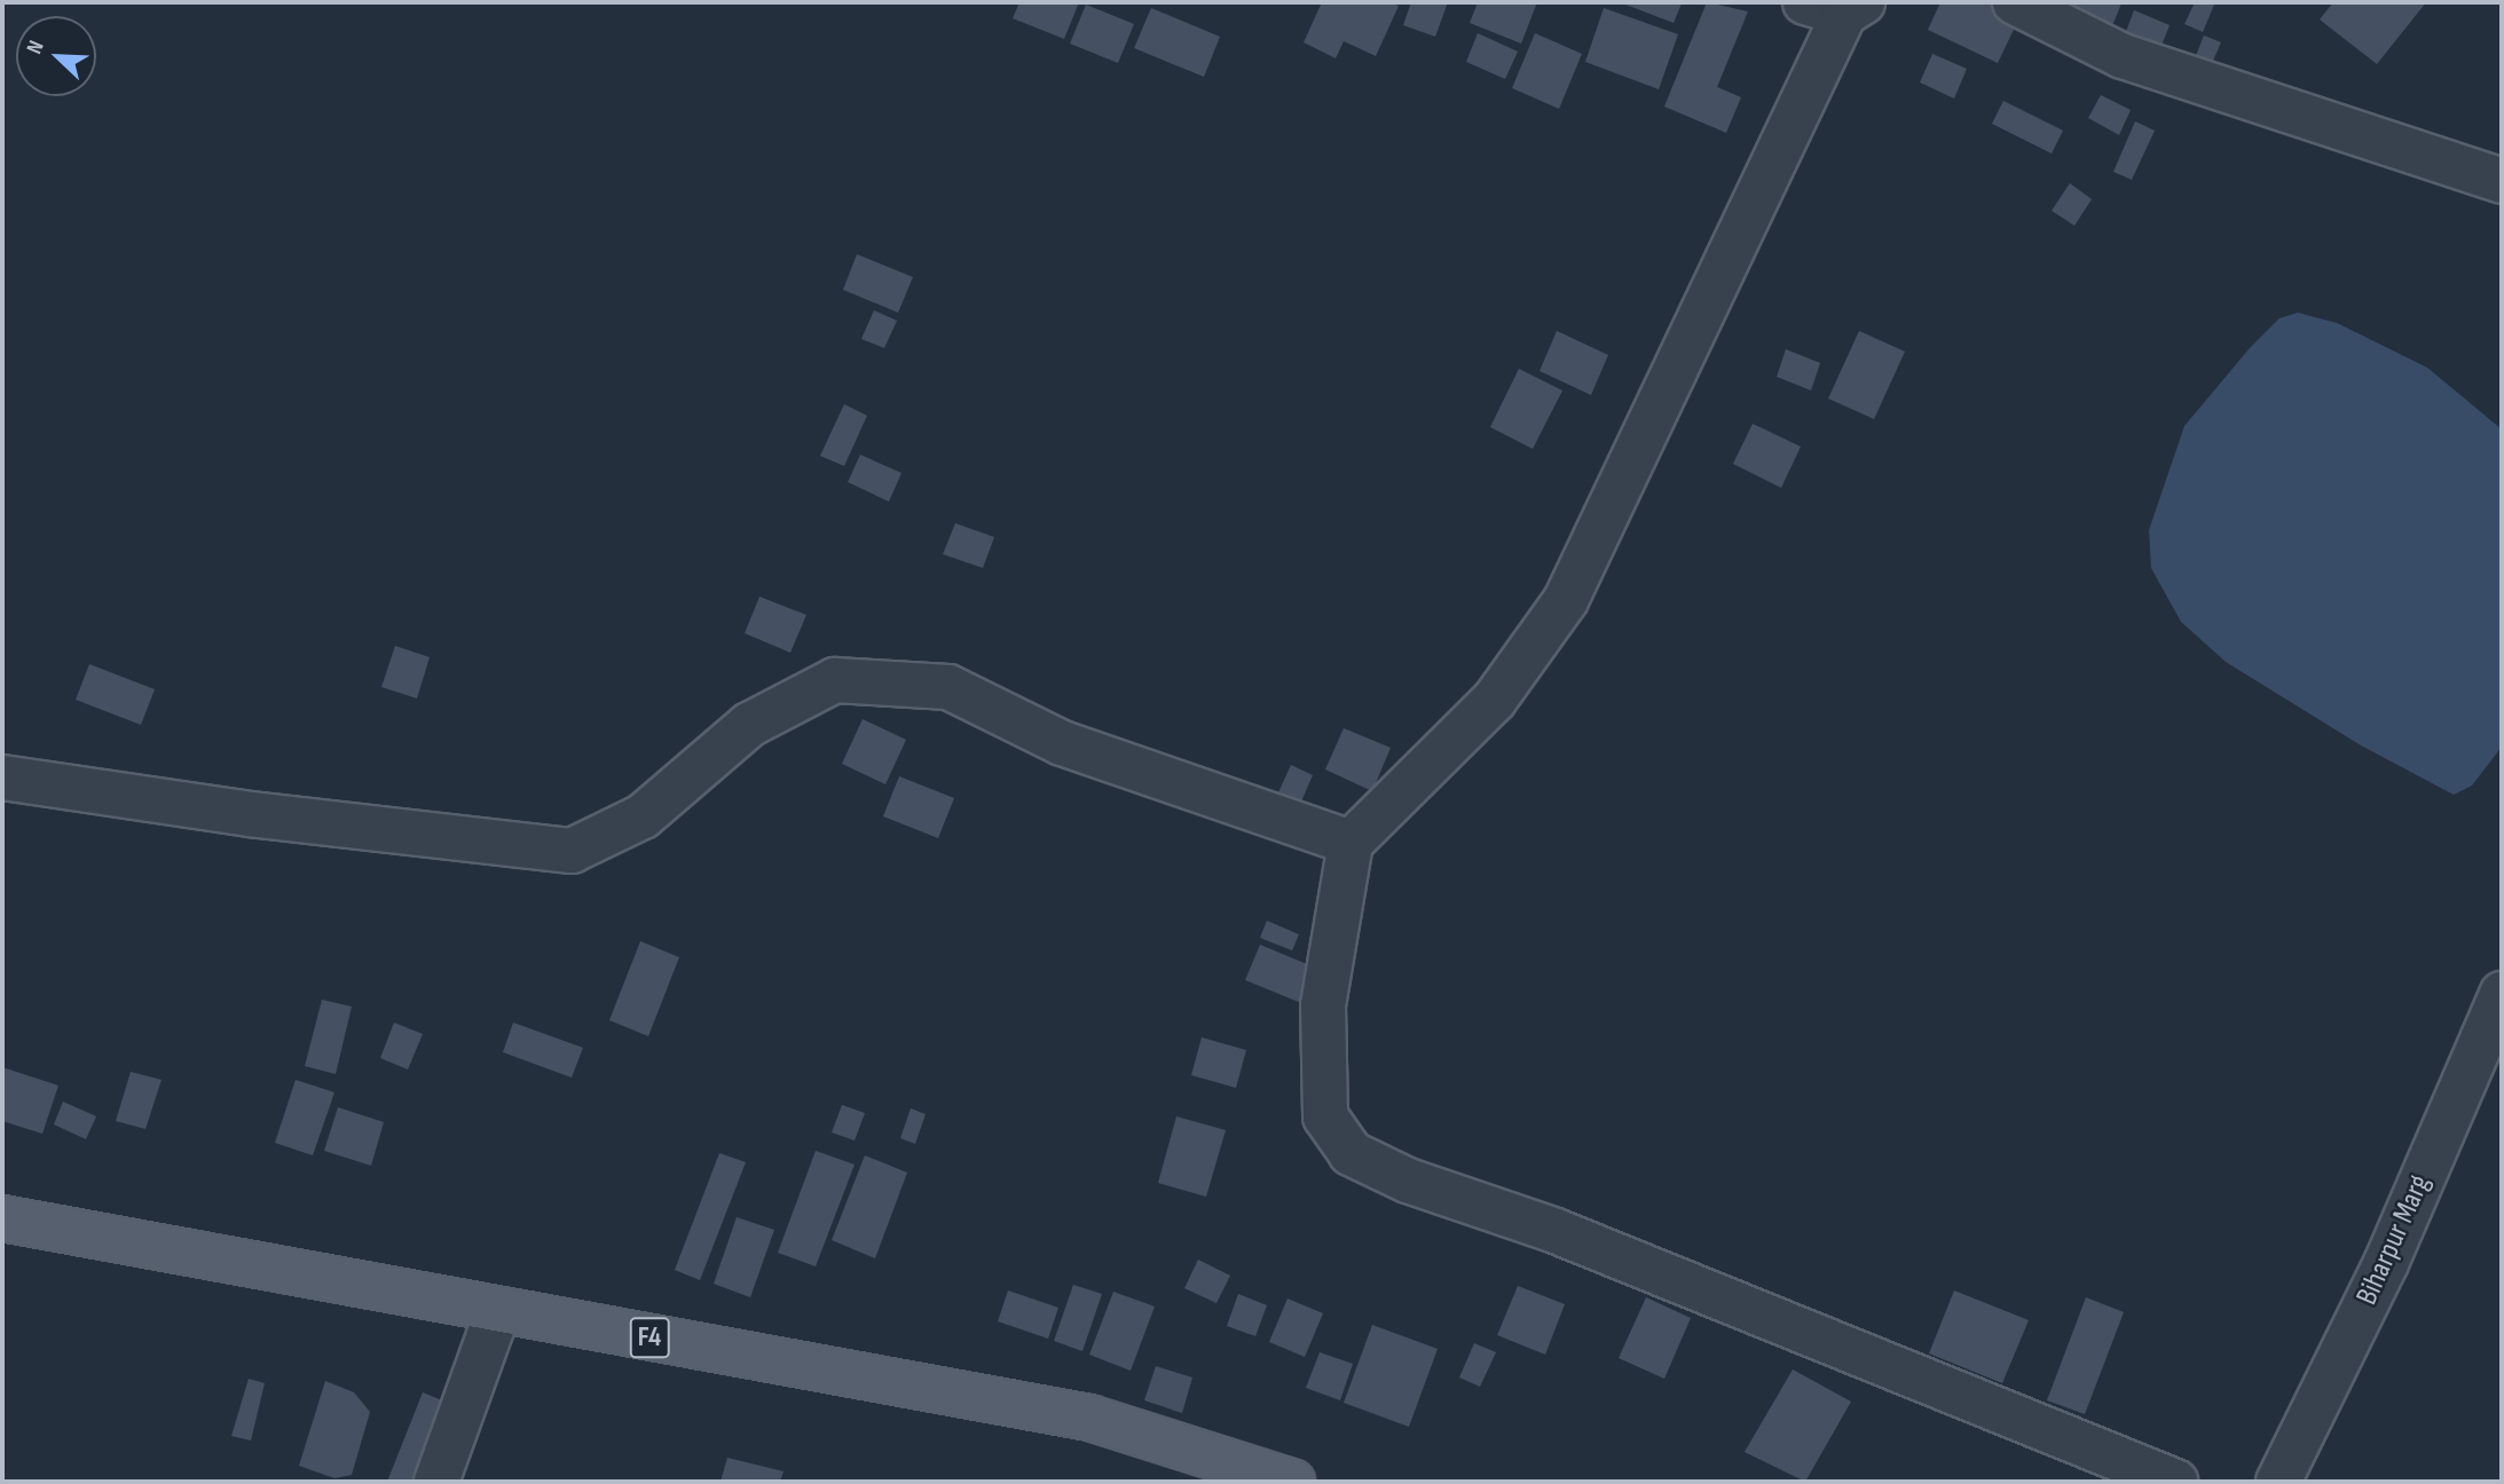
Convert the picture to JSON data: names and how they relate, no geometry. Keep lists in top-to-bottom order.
{
  "streets": {
    "main road": ["F4"],
    "street": ["Biharpur Marg"]
  },
  "north": "top left"
}
